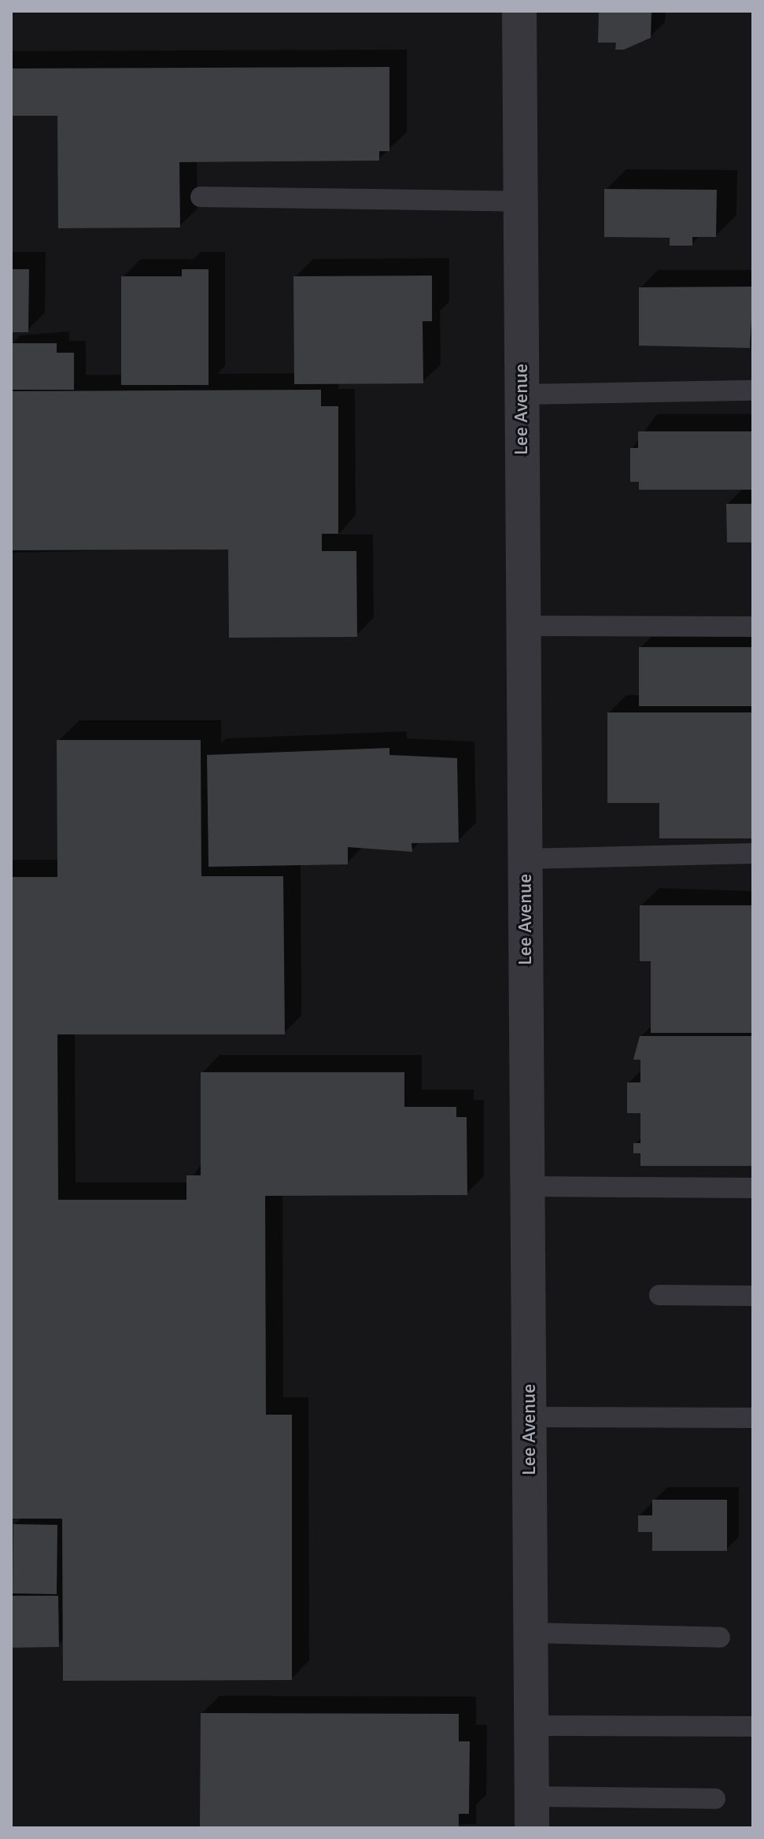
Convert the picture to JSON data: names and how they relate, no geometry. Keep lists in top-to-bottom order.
{
  "streets": {
    "street": ["Lee Avenue"]
  }
}
